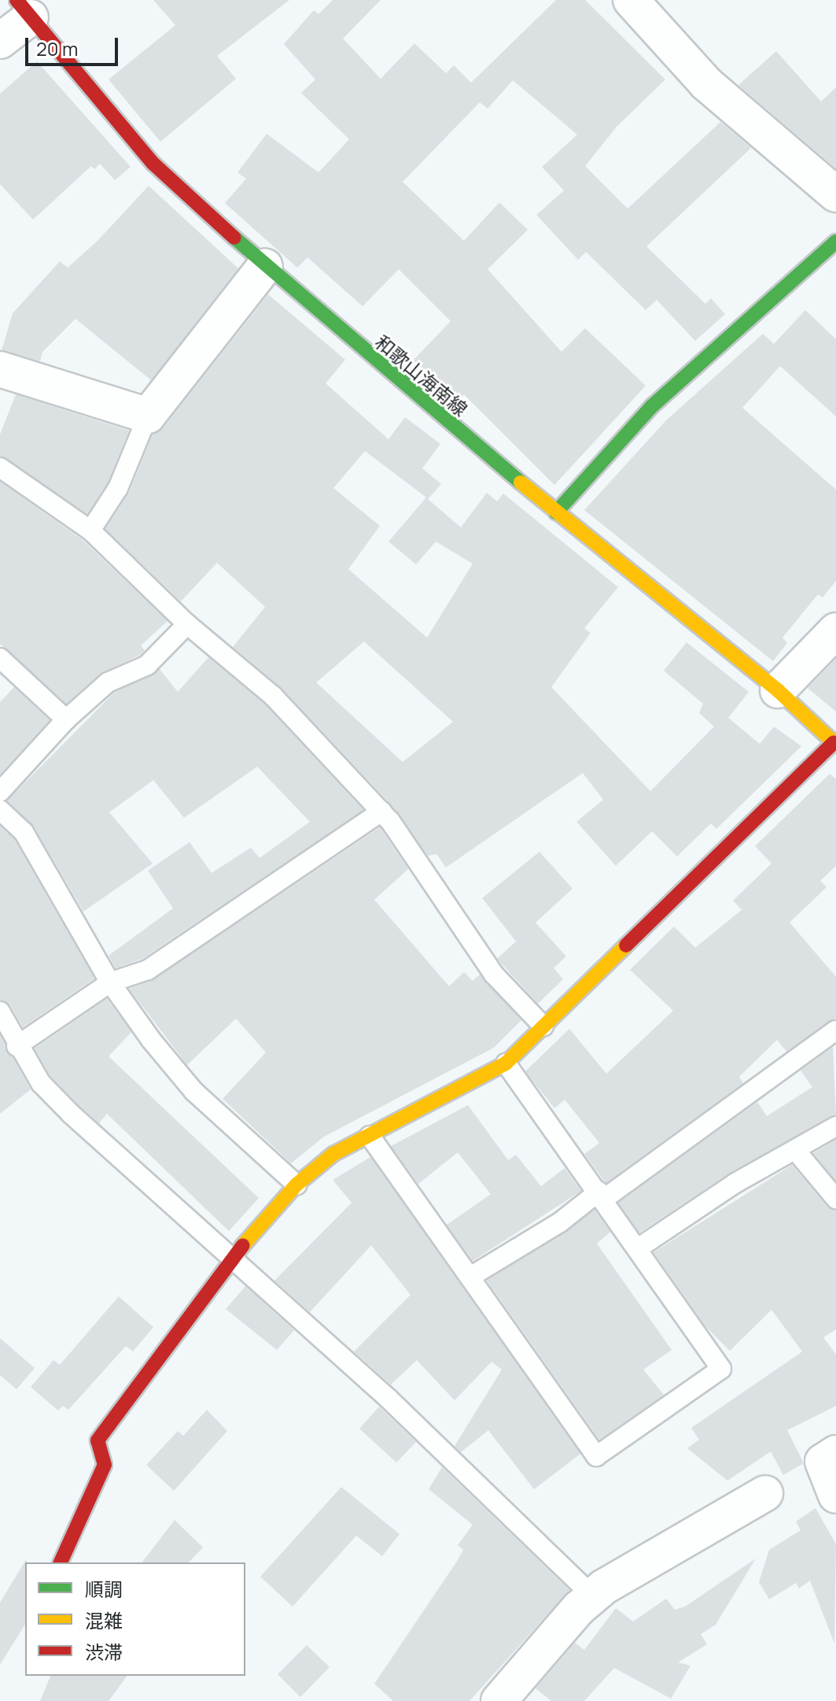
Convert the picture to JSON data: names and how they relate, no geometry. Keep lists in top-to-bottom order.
{
  "streets": {
    "street": ["和歌山海南線"]
  },
  "legend": ["順調", "混雑", "渋滞"],
  "scale_bar": "20 m"
}
